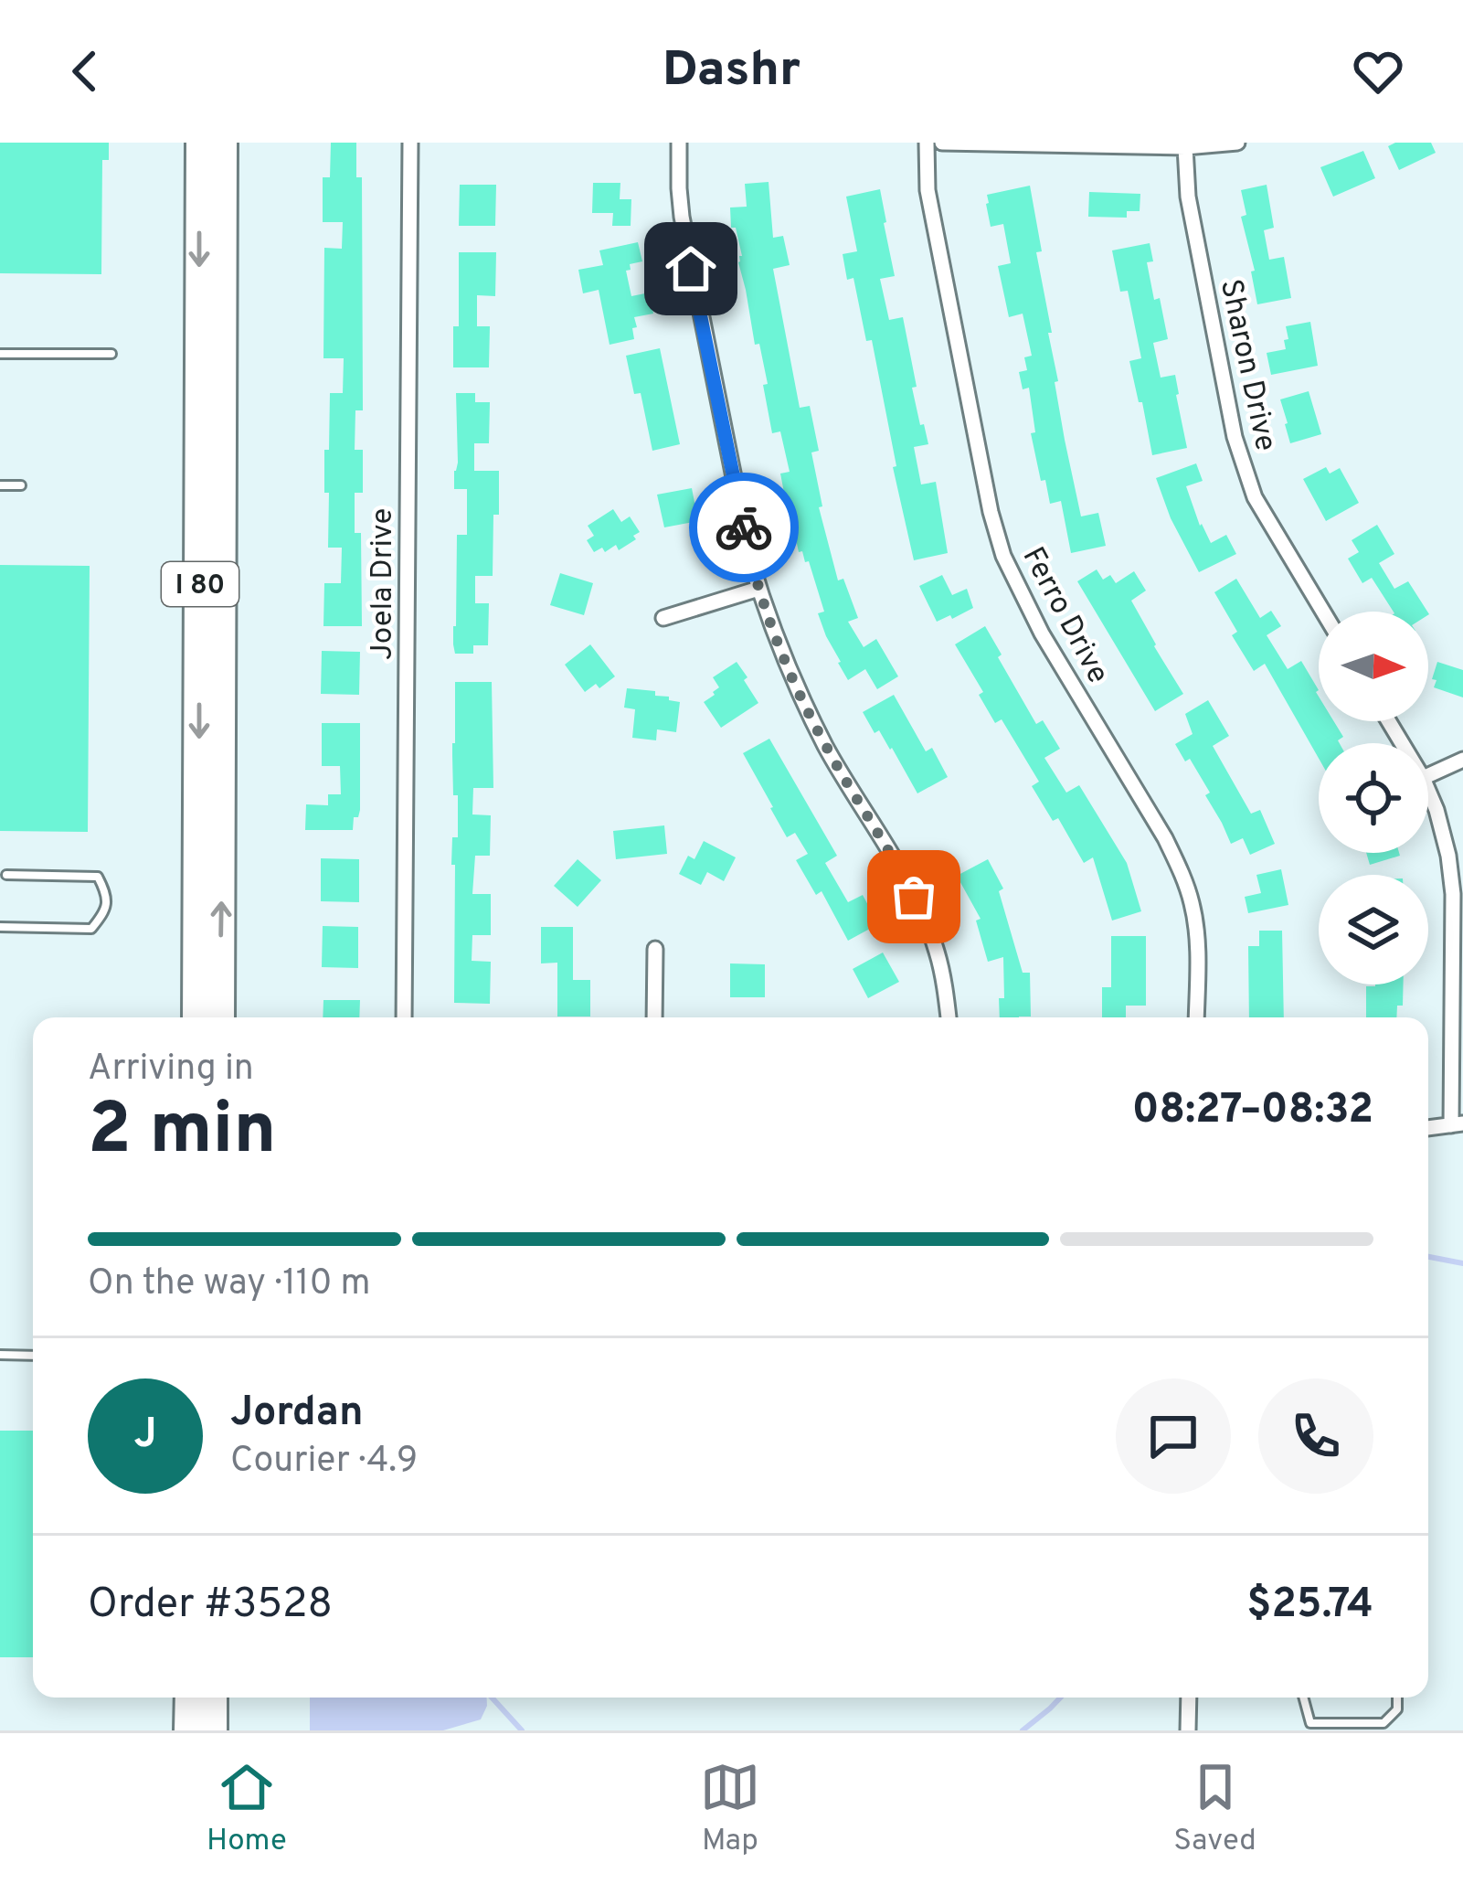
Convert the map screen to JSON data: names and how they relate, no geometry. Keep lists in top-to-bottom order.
{
  "streets": {
    "highway": ["I 80"],
    "street": ["Sharon Drive", "Joela Drive", "Ferro Drive"]
  },
  "north": "right",
  "page": {
    "header": "Dashr",
    "heading": ["2 min", "Arriving in", "08:27–08:32"],
    "panel": [
      "Jordan",
      "Courier · 4.9",
      "Order #3528",
      "$25.74"
    ],
    "bar": "On the way · 110 m",
    "round": "J",
    "tabs": ["Home", "Map", "Saved"]
  }
}
